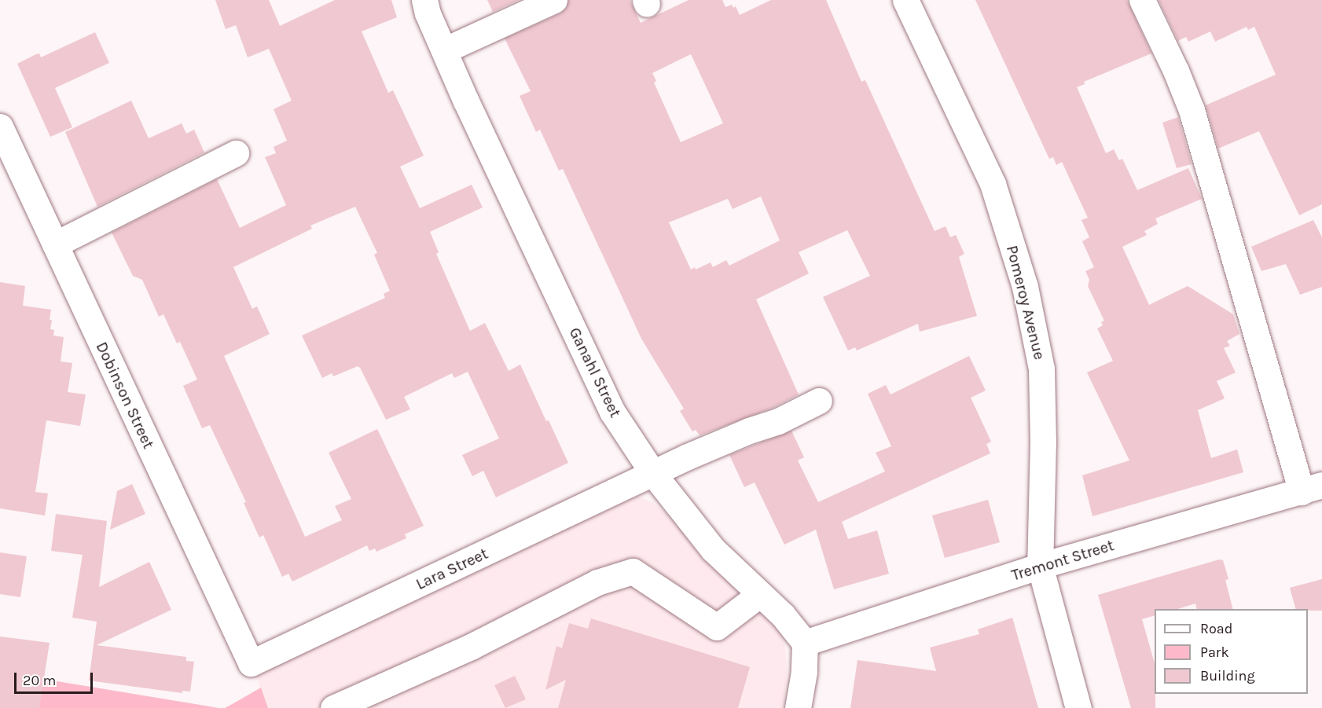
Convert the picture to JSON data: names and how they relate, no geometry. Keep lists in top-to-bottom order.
{
  "streets": {
    "street": [
      "Pomeroy Avenue",
      "Ganahl Street",
      "Dobinson Street",
      "Tremont Street",
      "Lara Street"
    ]
  },
  "crossings": [
    ["Pomeroy Avenue", "Tremont Street"],
    ["Ganahl Street", "Tremont Street"],
    ["Ganahl Street", "Lara Street"],
    ["Dobinson Street", "Lara Street"]
  ],
  "legend": ["Road", "Park", "Building"],
  "scale_bar": "20 m"
}
